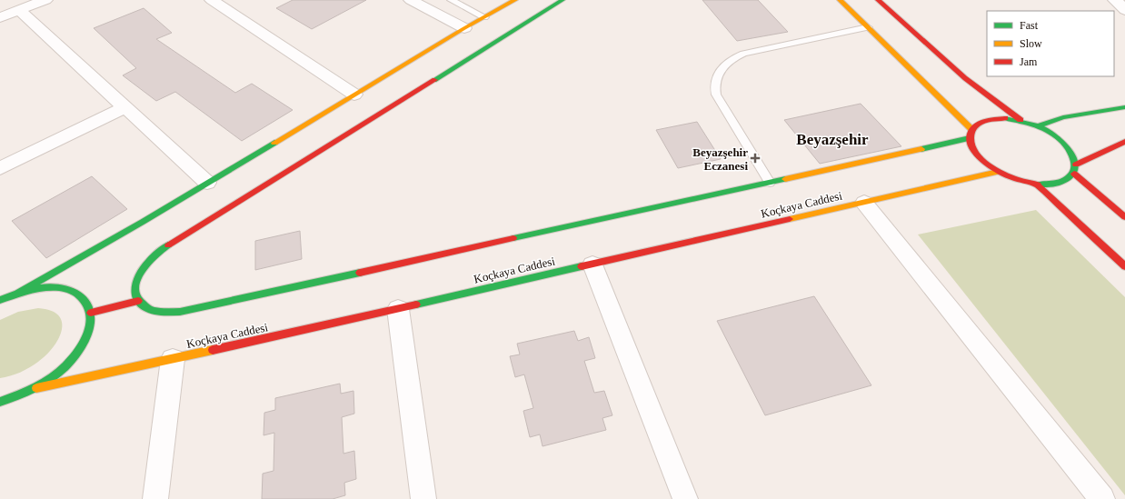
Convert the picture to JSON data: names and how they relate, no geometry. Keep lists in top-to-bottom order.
{
  "streets": {
    "main road": ["Koçkaya Caddesi"]
  },
  "districts": ["Beyazşehir"],
  "places": {
    "health": ["Beyazşehir Eczanesi"]
  },
  "legend": ["Fast", "Slow", "Jam"]
}
